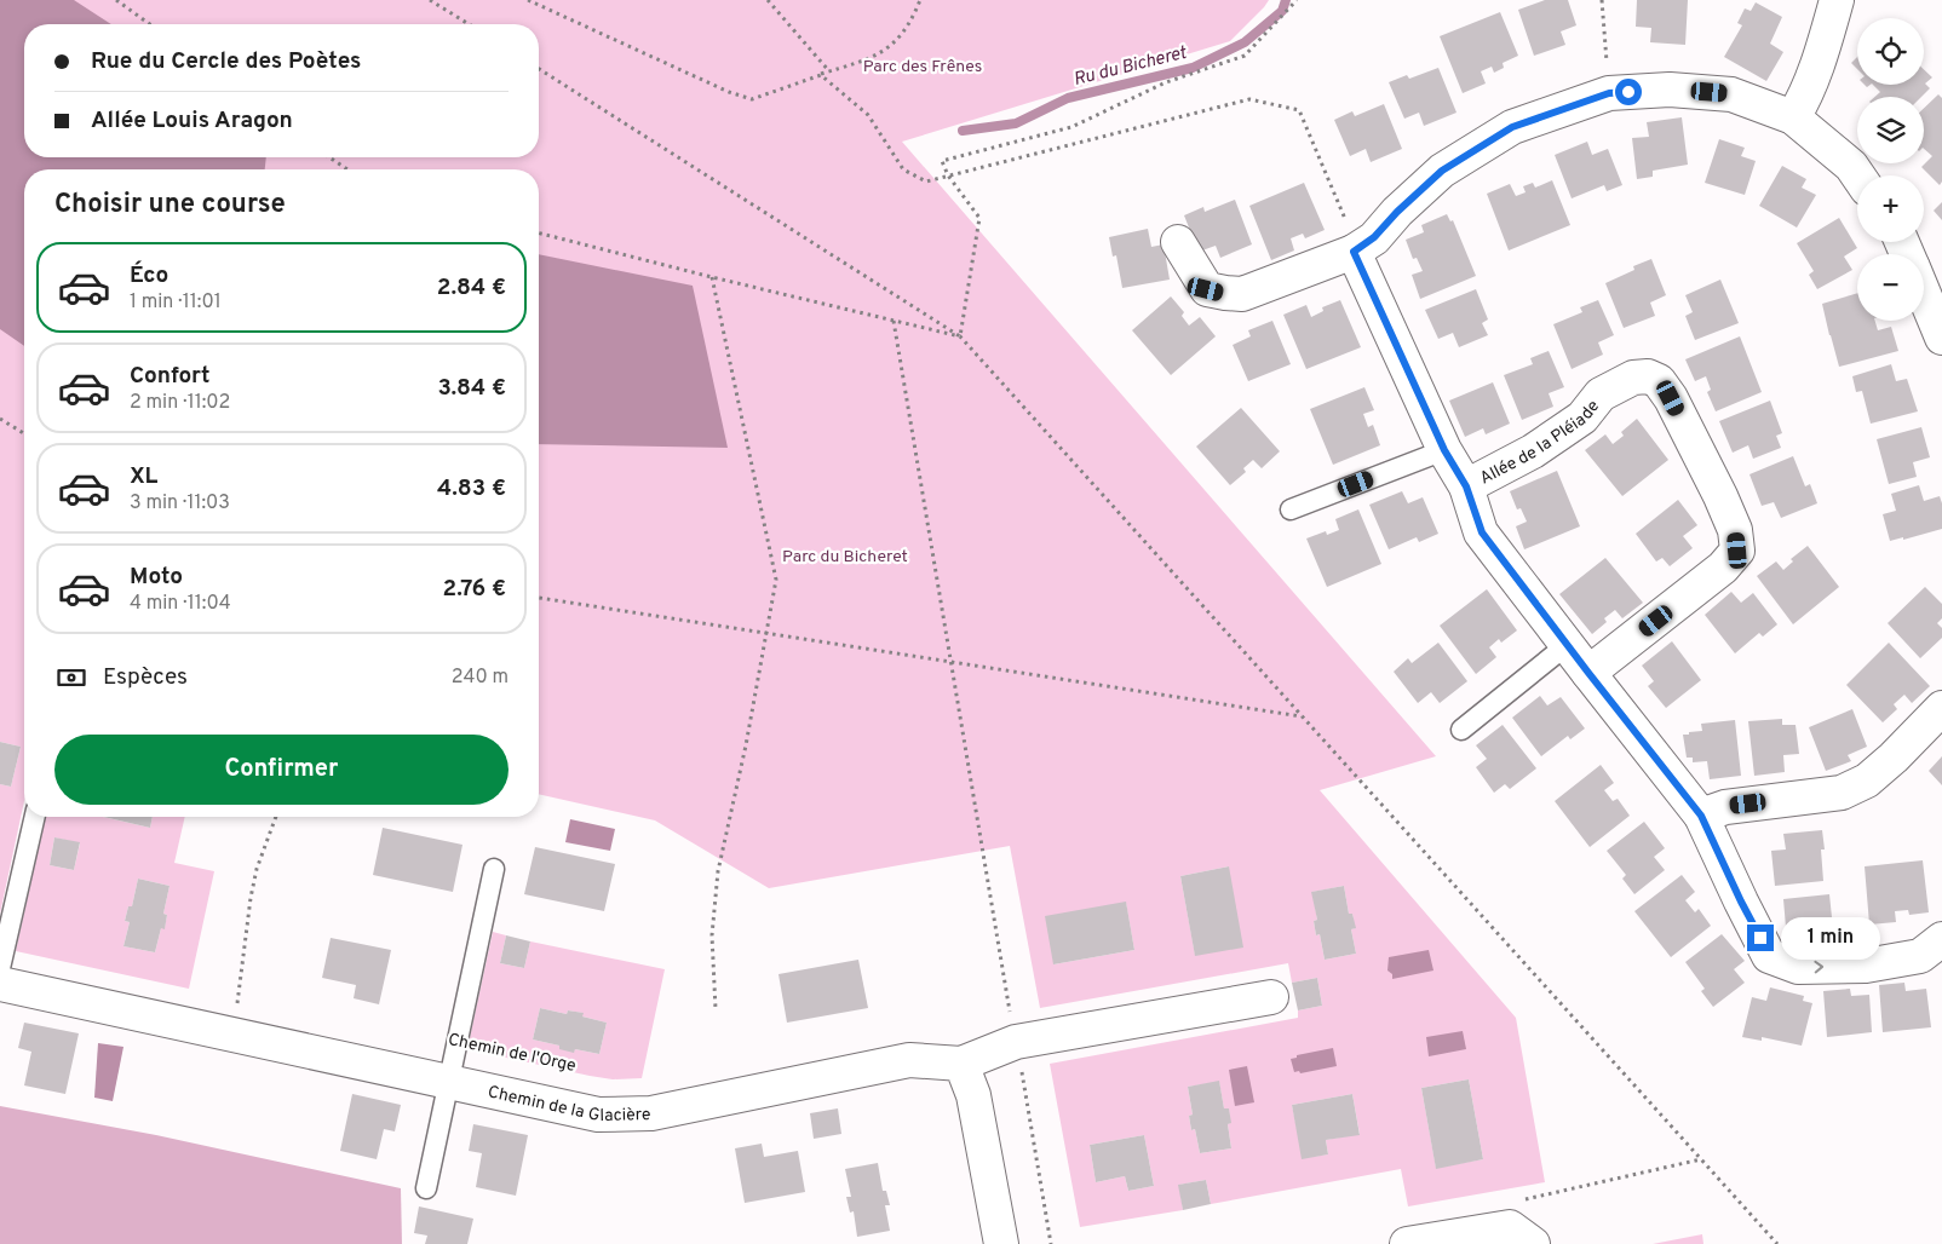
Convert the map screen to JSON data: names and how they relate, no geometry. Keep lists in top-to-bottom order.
{
  "streets": {
    "street": ["Allée de la Pléiade", "Chemin de la Glacière"]
  },
  "water": ["Ru du Bicheret"],
  "parks": ["Parc des Frênes", "Parc du Bicheret"],
  "page": {
    "map_buttons": ["+", "−"],
    "banner": ["Rue du Cercle des Poètes", "Allée Louis Aragon"],
    "heading": "Choisir une course",
    "list": [
      {
        "name": "Éco",
        "note": "1 min · 11:01",
        "value": "2.84 €"
      },
      {
        "name": "Confort",
        "note": "2 min · 11:02",
        "value": "3.84 €"
      },
      {
        "name": "XL",
        "note": "3 min · 11:03",
        "value": "4.83 €"
      },
      {
        "name": "Moto",
        "note": "4 min · 11:04",
        "value": "2.76 €"
      }
    ],
    "pay": ["Espèces", "240 m"],
    "buttons": "Confirmer",
    "bubble": "1 min"
  }
}
